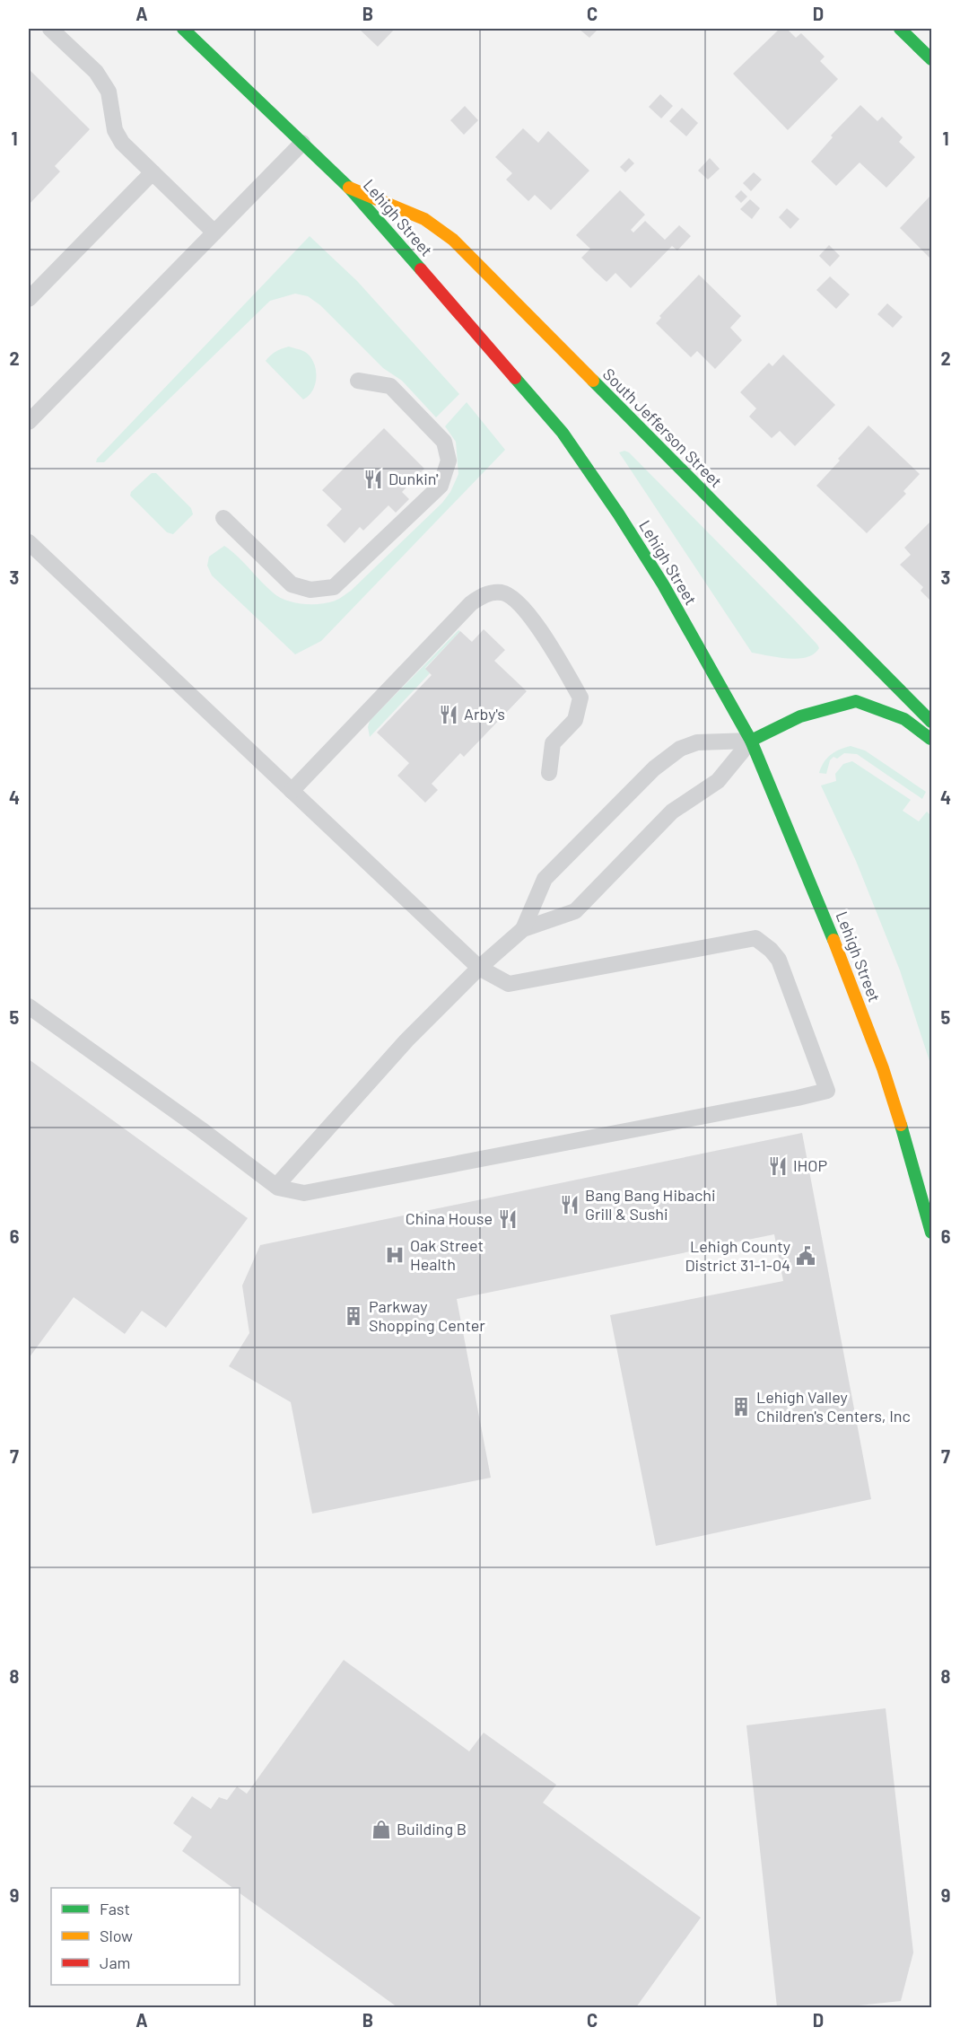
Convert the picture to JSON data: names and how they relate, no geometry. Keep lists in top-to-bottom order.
{
  "streets": {
    "main road": ["Lehigh Street", "South Jefferson Street"]
  },
  "crossings": [
    ["Lehigh Street", "South Jefferson Street"]
  ],
  "places": {
    "restaurant": [
      "Dunkin'",
      "Arby's",
      "IHOP",
      "Bang Bang Hibachi Grill & Sushi",
      "China House"
    ],
    "hospital": ["Oak Street Health"],
    "public building": ["Lehigh County District 31-1-04"],
    "building": ["Parkway Shopping Center", "Lehigh Valley Children's Centers, Inc"],
    "shop": ["Building B"]
  },
  "legend": ["Fast", "Slow", "Jam"],
  "grid": {
    "columns": [
      "A",
      "B",
      "C",
      "D"
    ],
    "rows": [
      "1",
      "2",
      "3",
      "4",
      "5",
      "6",
      "7",
      "8",
      "9"
    ]
  }
}
